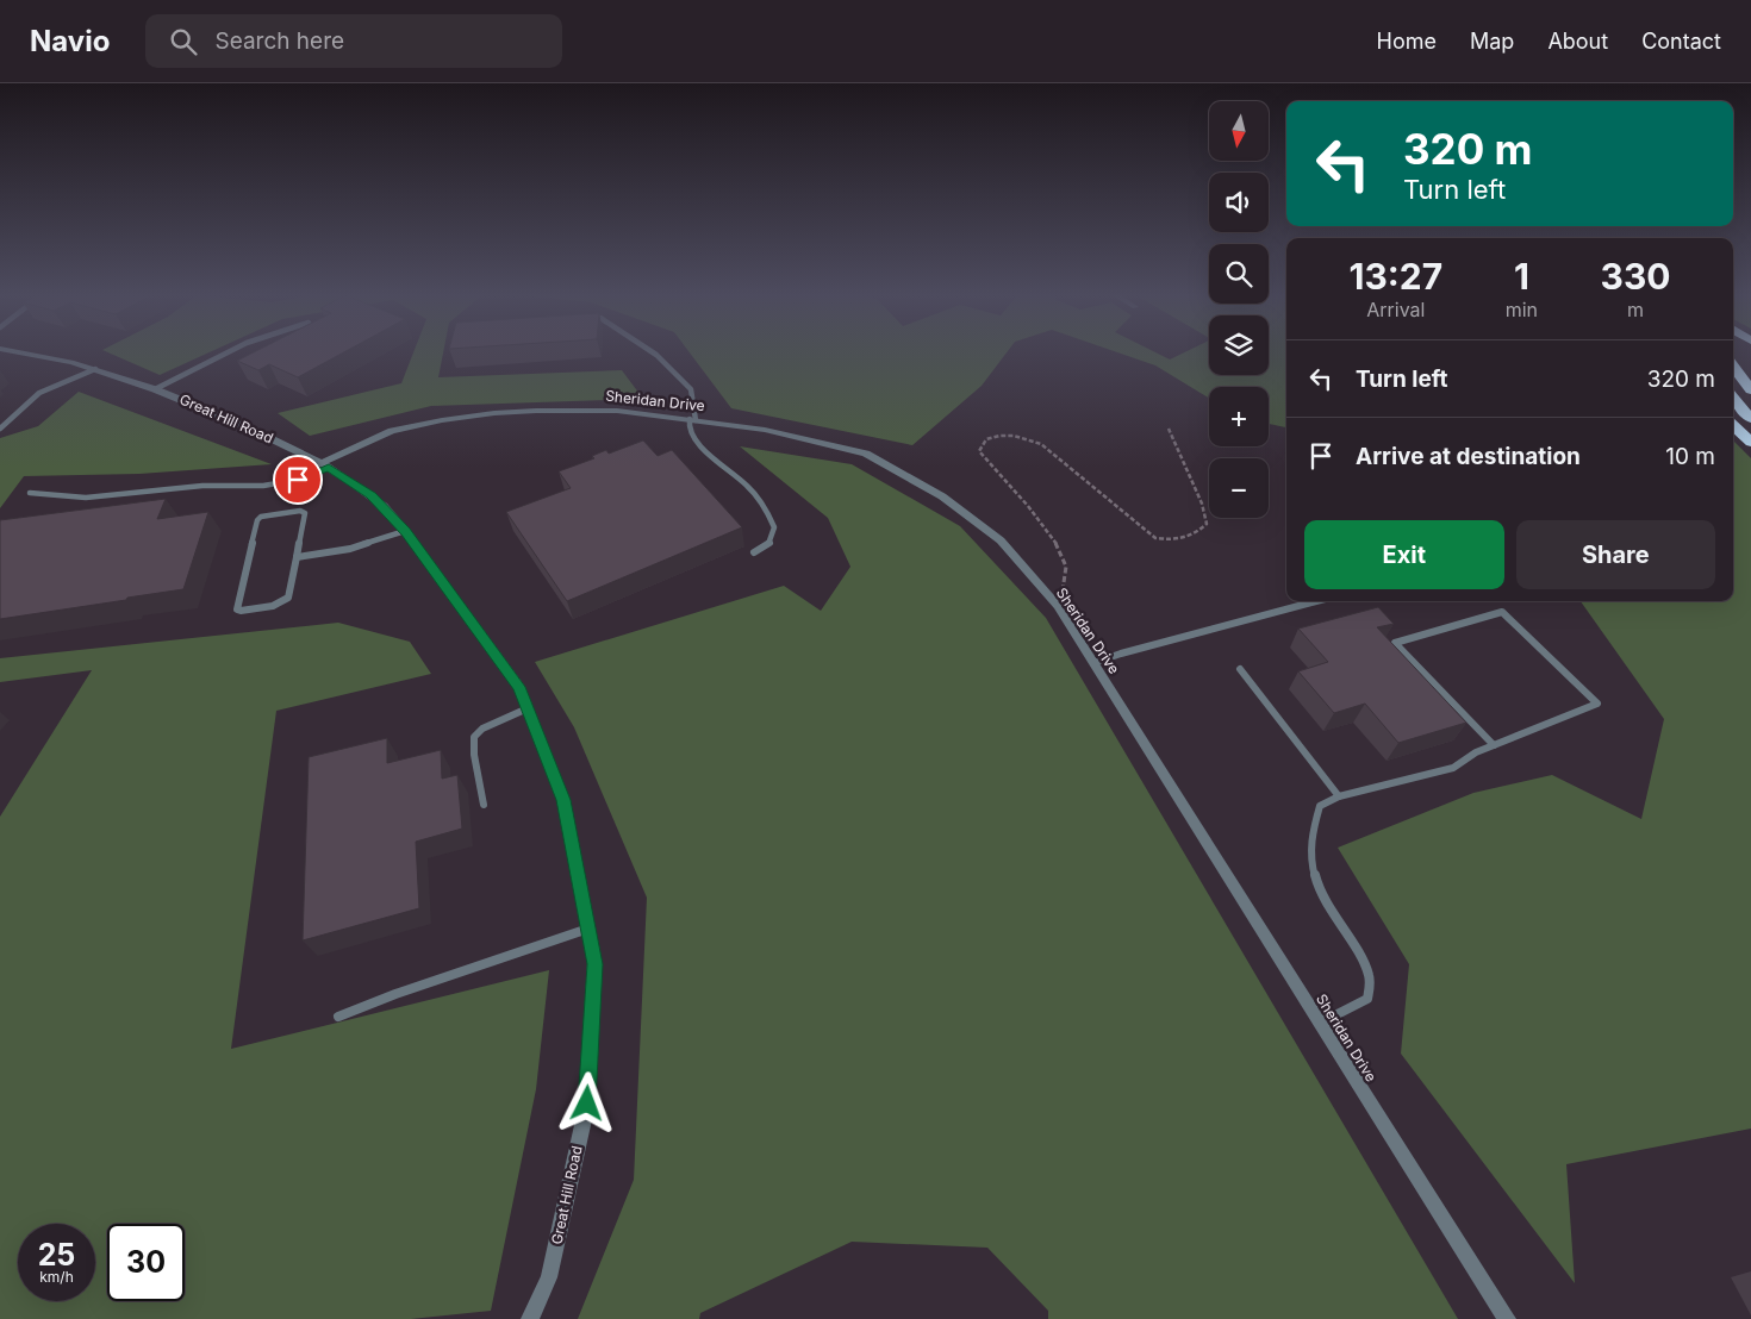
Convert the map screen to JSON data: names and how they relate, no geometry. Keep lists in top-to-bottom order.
{
  "streets": {
    "street": ["Sheridan Drive", "Great Hill Road"]
  },
  "crossings": [
    ["Sheridan Drive", "Great Hill Road"]
  ],
  "north": "bottom",
  "page": {
    "header": "Navio",
    "search": "Search here",
    "nav": [
      "Home",
      "Map",
      "About",
      "Contact"
    ],
    "map_buttons": ["+", "−"],
    "turn": ["320 m", "Turn left"],
    "eta": [
      "13:27",
      "Arrival",
      "1",
      "min",
      "330",
      "m"
    ],
    "list": [
      {
        "name": "Turn left",
        "value": "320 m"
      },
      {
        "name": "Arrive at destination",
        "value": "10 m"
      }
    ],
    "buttons": ["Exit", "Share"],
    "speed": "25 km/h",
    "limit": "30"
  }
}
